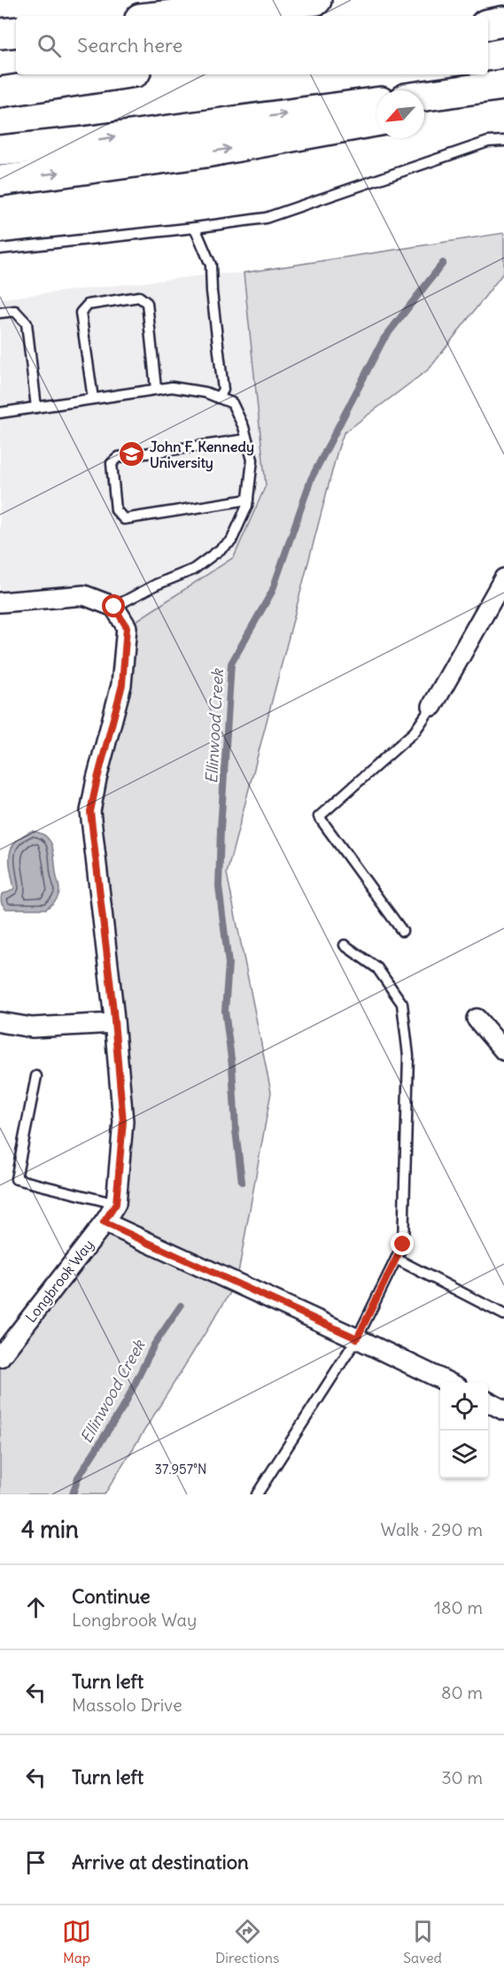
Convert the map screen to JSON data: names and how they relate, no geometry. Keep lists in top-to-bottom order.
{
  "streets": {
    "street": ["Longbrook Way"]
  },
  "water": ["Ellinwood Creek"],
  "places": {
    "school or university": ["John F. Kennedy University"]
  },
  "north": "bottom left",
  "page": {
    "search": "Search here",
    "heading": ["4 min", "Walk · 290 m"],
    "list": [
      ["Continue", "Longbrook Way", "180 m"],
      ["Turn left", "Massolo Drive", "80 m"],
      ["Turn left", "30 m"],
      "Arrive at destination"
    ],
    "nav": ["Map", "Directions", "Saved"]
  },
  "coordinates": ["37.957°N"]
}
